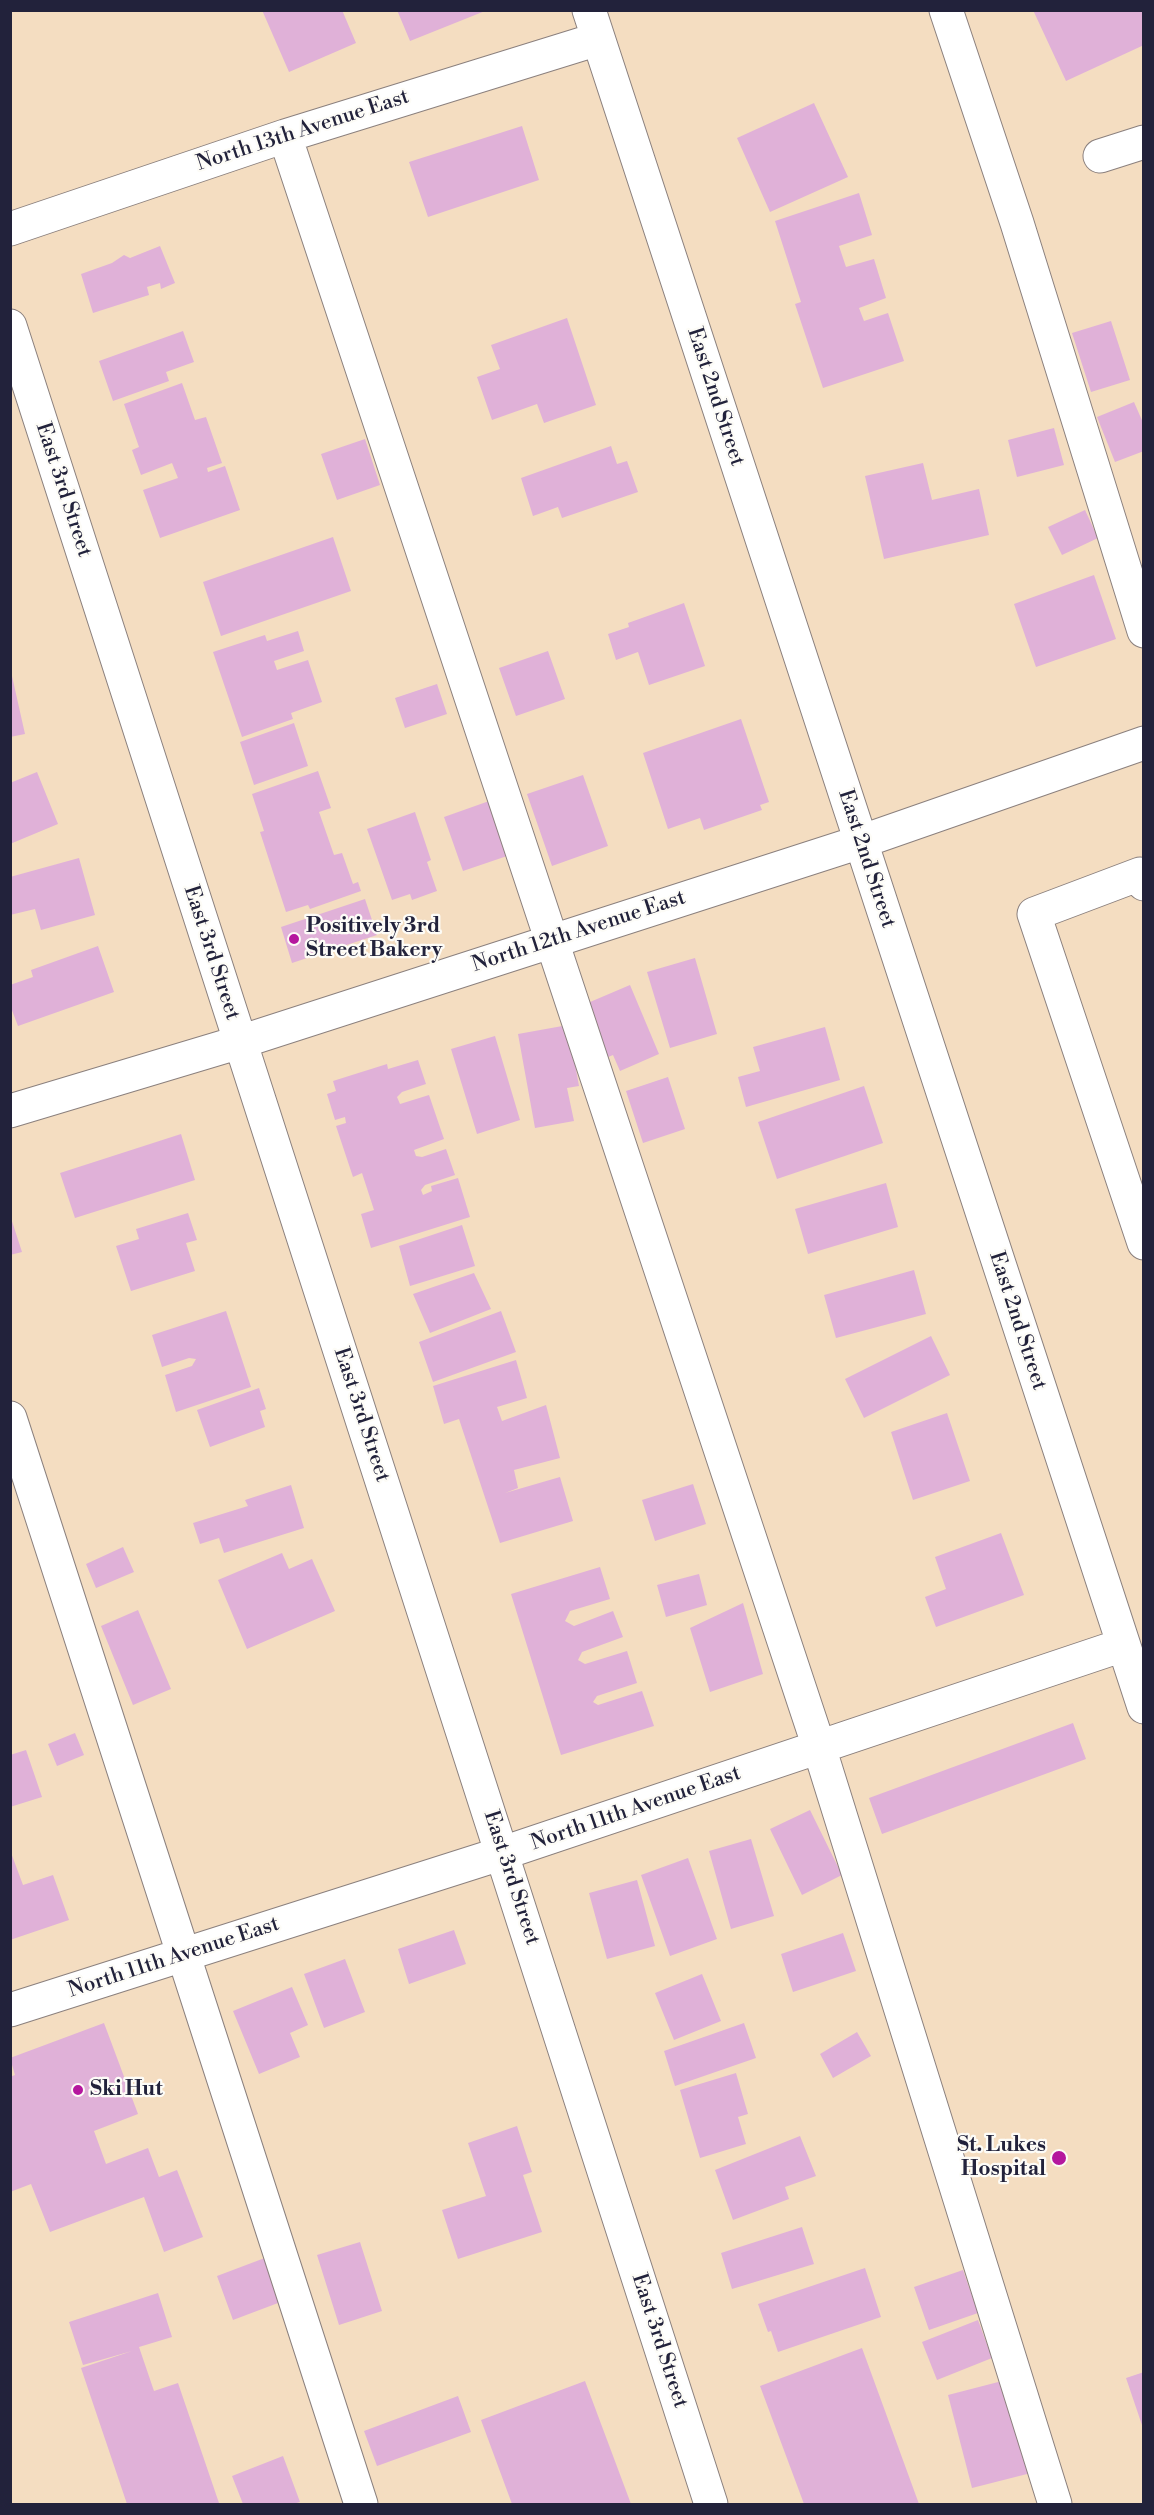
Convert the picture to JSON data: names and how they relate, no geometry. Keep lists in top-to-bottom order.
{
  "streets": {
    "street": [
      "North 13th Avenue East",
      "East 2nd Street",
      "East 3rd Street",
      "North 12th Avenue East",
      "North 11th Avenue East"
    ]
  },
  "crossings": [
    ["North 13th Avenue East", "East 2nd Street"],
    ["East 2nd Street", "North 12th Avenue East"],
    ["East 2nd Street", "North 11th Avenue East"],
    ["East 3rd Street", "North 12th Avenue East"],
    ["East 3rd Street", "North 11th Avenue East"]
  ],
  "places": ["Positively 3rd Street Bakery", "Ski Hut", "St. Lukes Hospital"]
}
